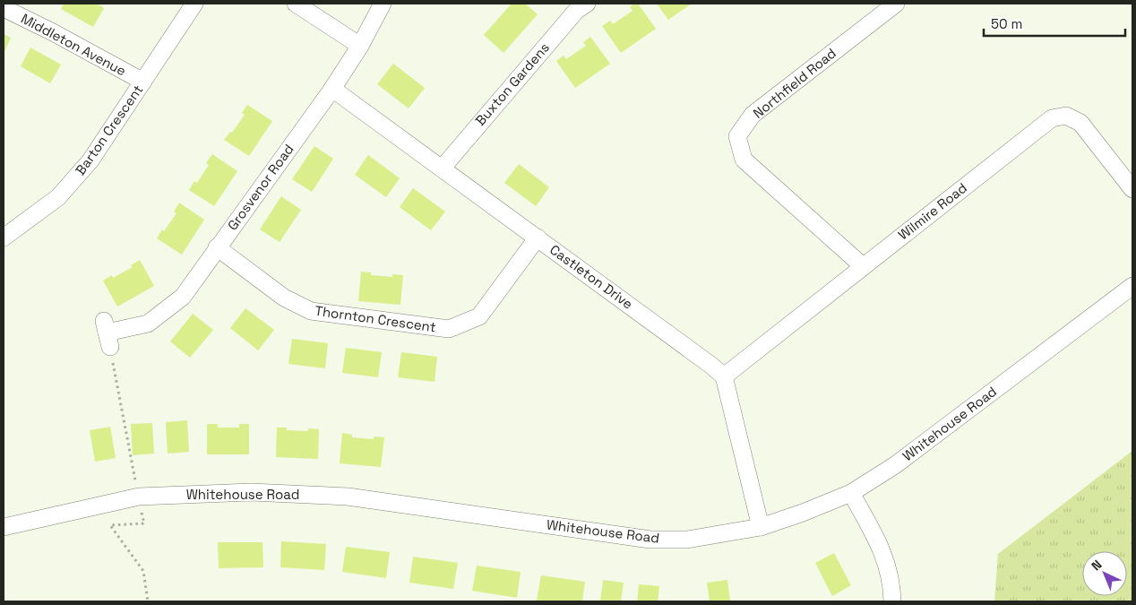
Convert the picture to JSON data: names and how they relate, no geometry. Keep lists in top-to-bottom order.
{
  "streets": {
    "street": [
      "Middleton Avenue",
      "Northfield Road",
      "Buxton Gardens",
      "Barton Crescent",
      "Grosvenor Road",
      "Wilmire Road",
      "Castleton Drive",
      "Thornton Crescent",
      "Whitehouse Road"
    ]
  },
  "crossings": [
    ["Middleton Avenue", "Barton Crescent"],
    ["Northfield Road", "Wilmire Road"],
    ["Buxton Gardens", "Castleton Drive"],
    ["Grosvenor Road", "Castleton Drive"],
    ["Grosvenor Road", "Thornton Crescent"],
    ["Wilmire Road", "Castleton Drive"],
    ["Castleton Drive", "Thornton Crescent"]
  ],
  "scale_bar": "50 m",
  "north": "top left"
}
